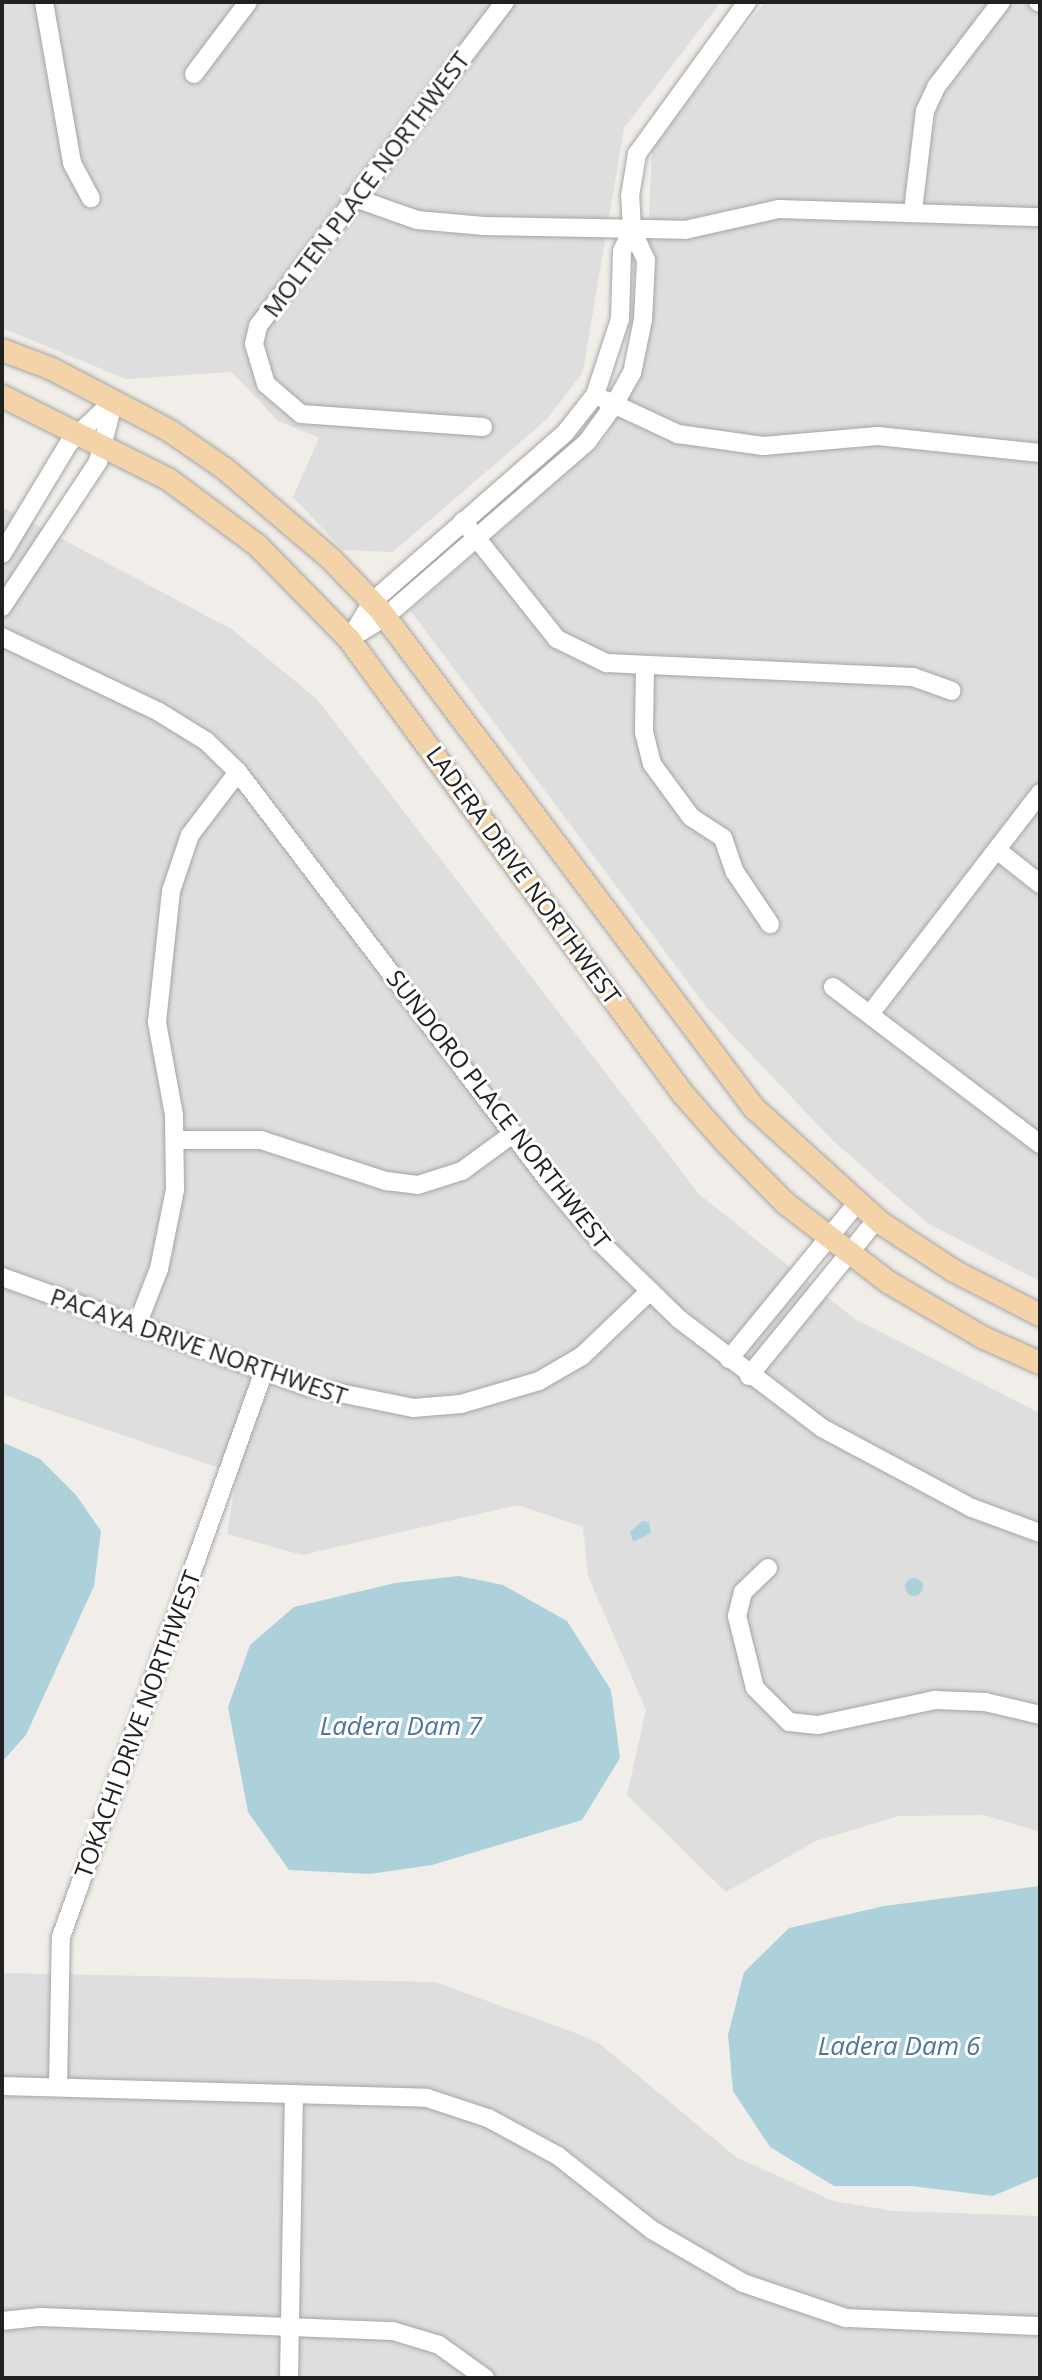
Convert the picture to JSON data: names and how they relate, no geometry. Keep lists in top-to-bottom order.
{
  "streets": {
    "main road": ["LADERA DRIVE NORTHWEST"],
    "street": [
      "MOLTEN PLACE NORTHWEST",
      "SUNDORO PLACE NORTHWEST",
      "PACAYA DRIVE NORTHWEST",
      "TOKACHI DRIVE NORTHWEST"
    ]
  },
  "crossings": [
    ["SUNDORO PLACE NORTHWEST", "PACAYA DRIVE NORTHWEST"],
    ["PACAYA DRIVE NORTHWEST", "TOKACHI DRIVE NORTHWEST"]
  ],
  "water": ["Ladera Dam 7", "Ladera Dam 6"]
}
